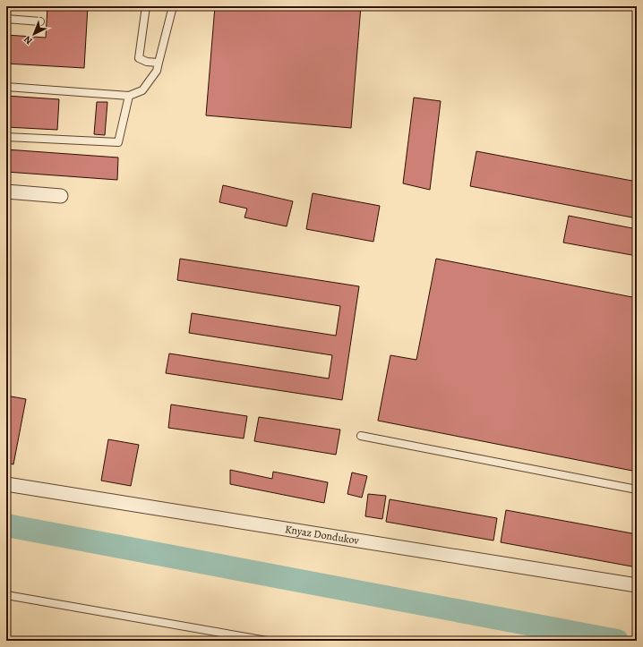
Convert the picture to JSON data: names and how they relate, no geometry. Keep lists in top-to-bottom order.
{
  "streets": {
    "street": ["Knyaz Dondukov"]
  },
  "north": "bottom left"
}
